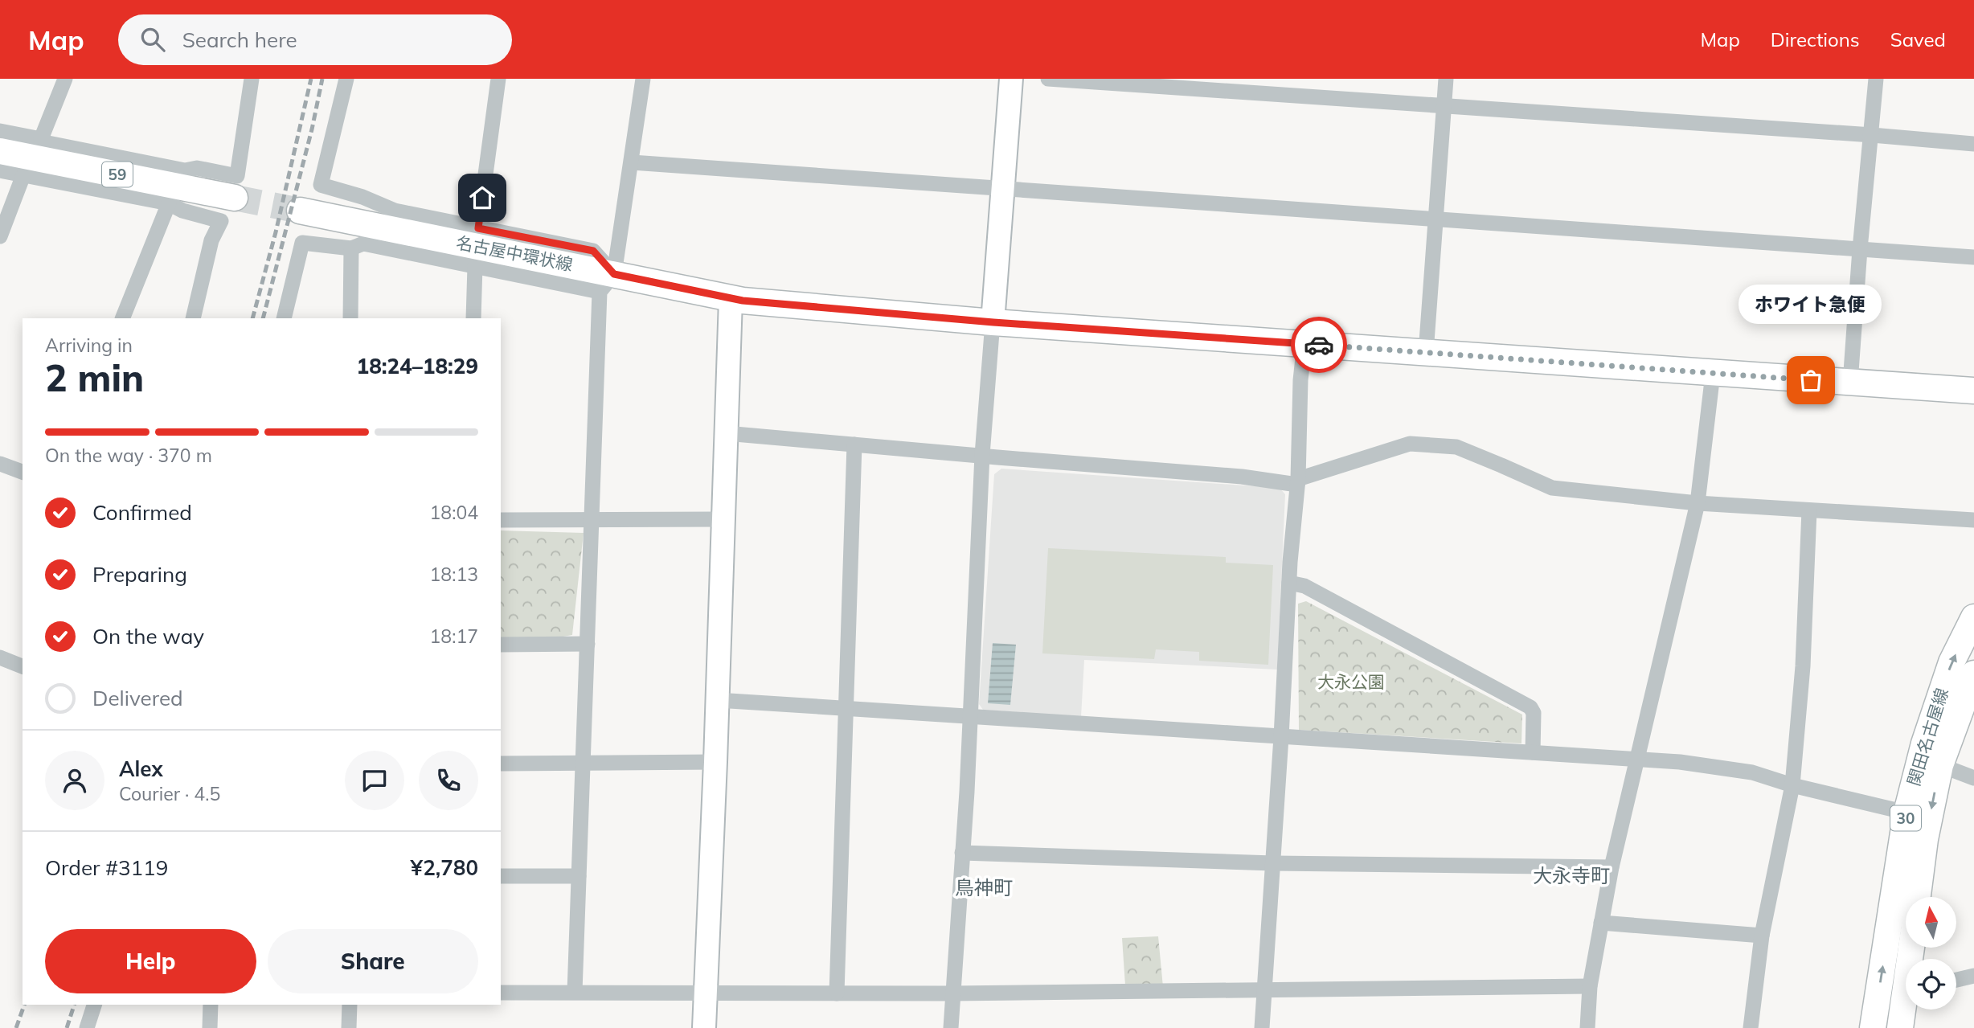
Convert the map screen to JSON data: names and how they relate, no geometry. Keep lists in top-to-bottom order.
{
  "streets": {
    "main road": [
      "59",
      "名古屋中環状線",
      "関田名古屋線",
      "30"
    ]
  },
  "districts": ["大永寺町", "鳥神町"],
  "parks": ["大永公園"],
  "places": ["ホワイト急便"],
  "north": "top",
  "page": {
    "header": "Map",
    "search": "Search here",
    "nav": ["Map", "Directions", "Saved"],
    "bubble": "ホワイト急便",
    "heading": ["2 min", "Arriving in", "18:24–18:29"],
    "panel": [
      "Alex",
      "Courier · 4.5",
      "Order #3119",
      "¥2,780"
    ],
    "bar": "On the way · 370 m",
    "list": [
      ["Confirmed", "18:04"],
      ["Preparing", "18:13"],
      ["On the way", "18:17"],
      "Delivered"
    ],
    "buttons": ["Help", "Share"]
  }
}
